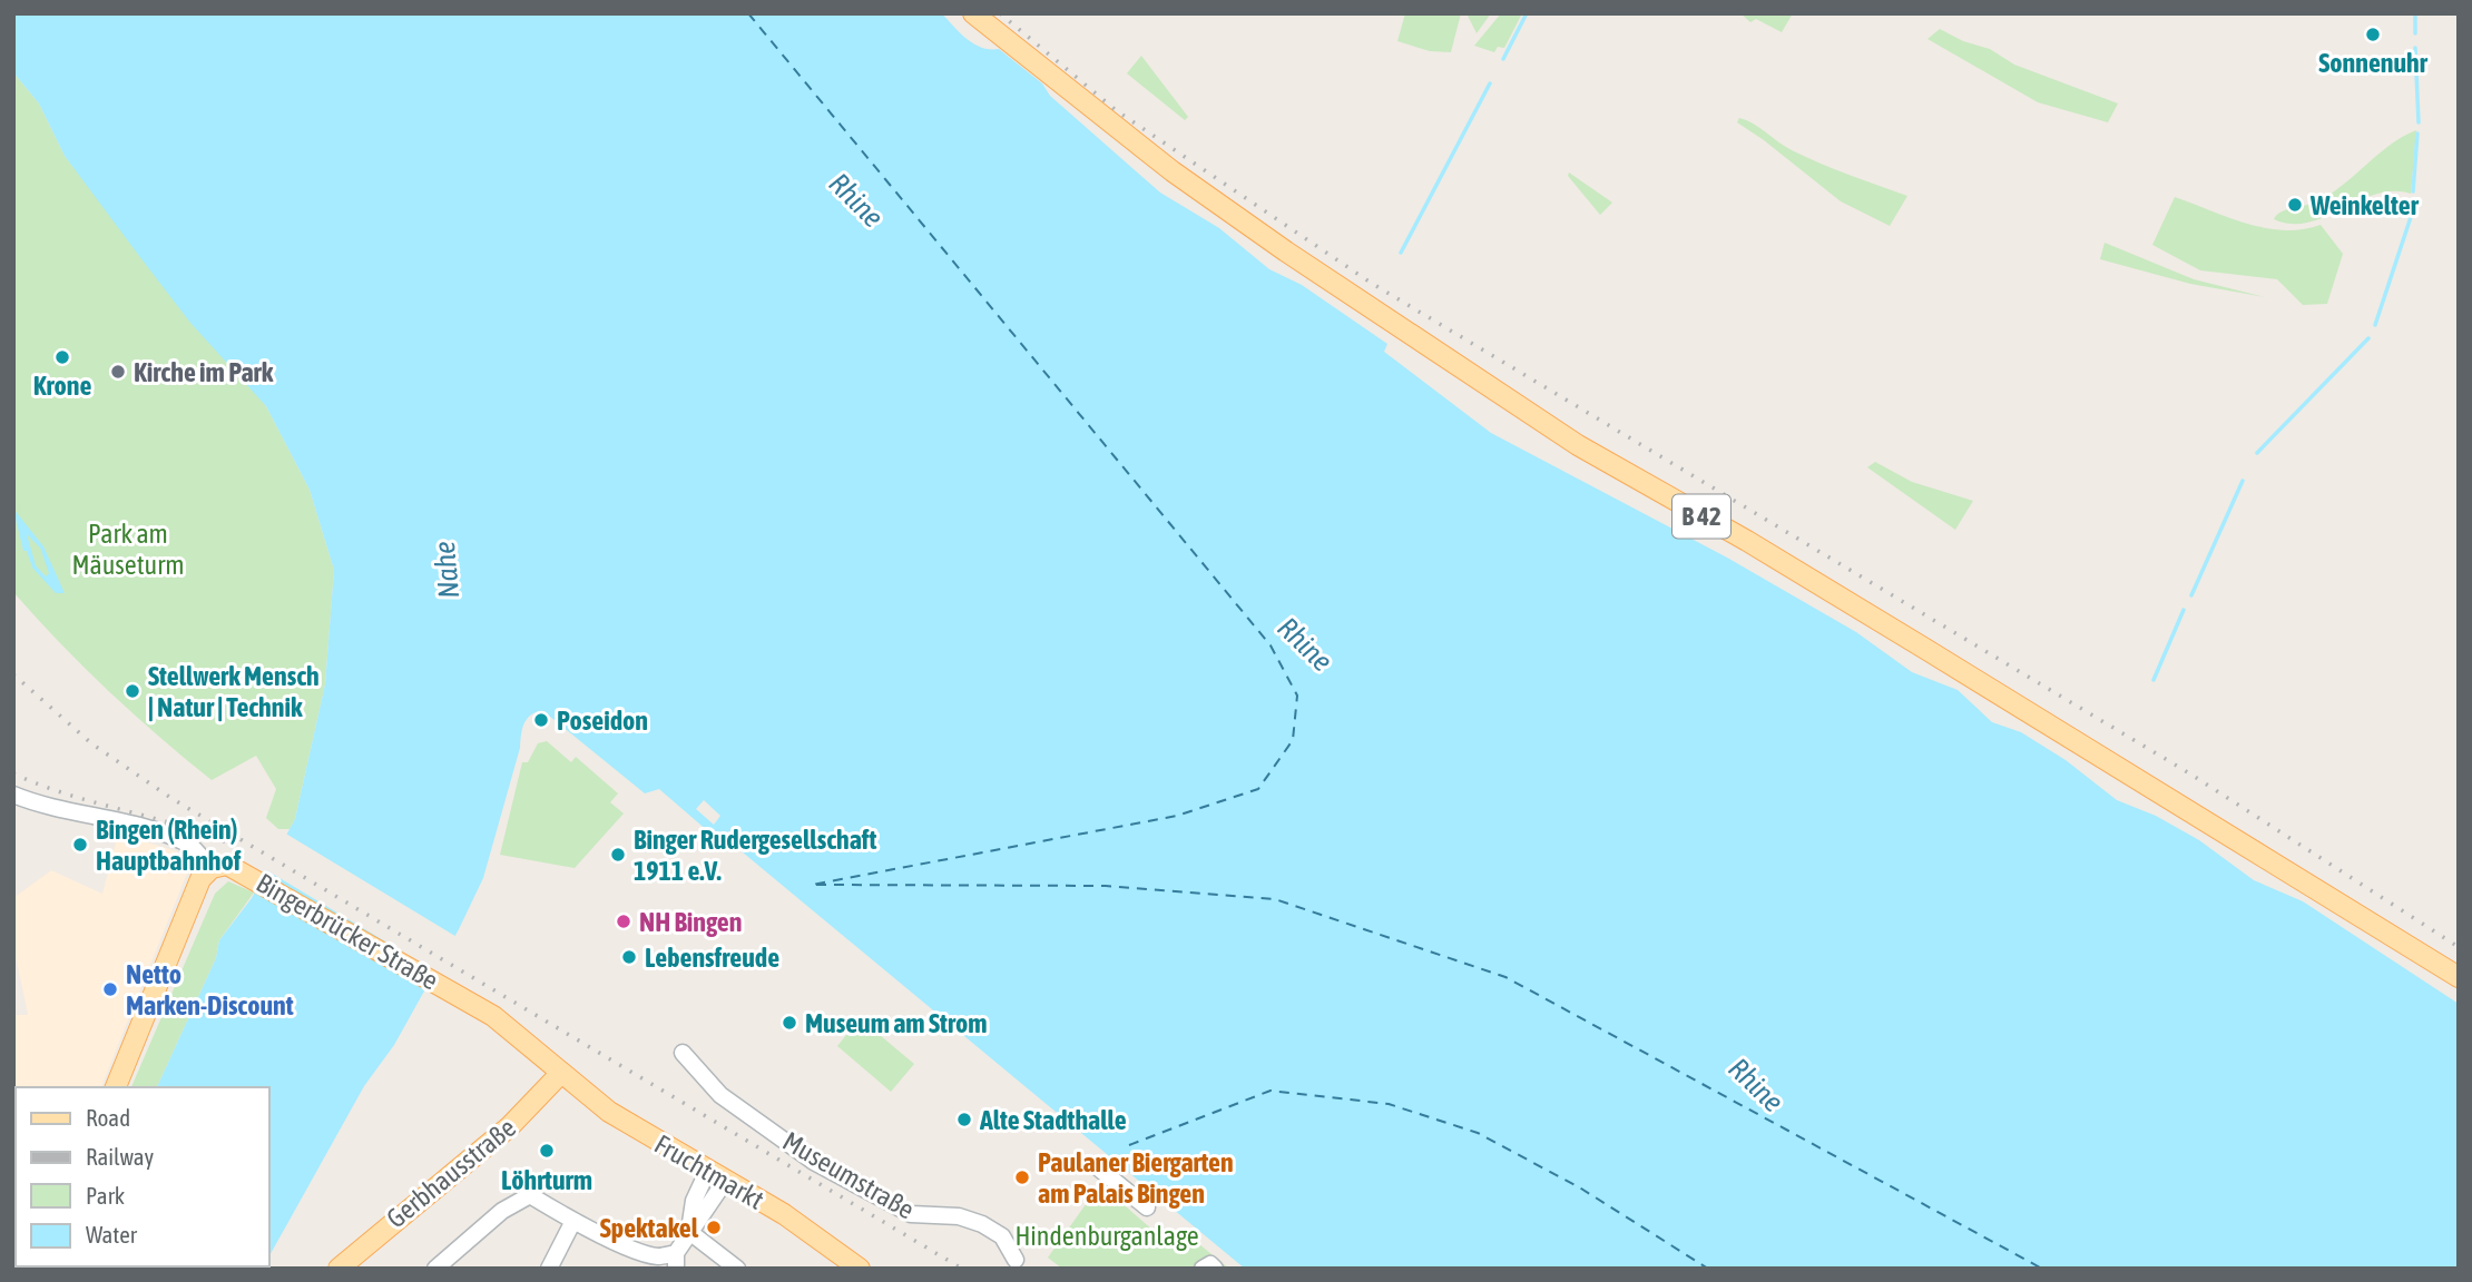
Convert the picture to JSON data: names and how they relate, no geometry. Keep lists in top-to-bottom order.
{
  "streets": {
    "main road": [
      "B 42",
      "Bingerbrücker Straße",
      "Fruchtmarkt",
      "Gerbhausstraße"
    ],
    "street": ["Museumstraße"]
  },
  "crossings": [
    ["Bingerbrücker Straße", "Fruchtmarkt"],
    ["Bingerbrücker Straße", "Gerbhausstraße"],
    ["Fruchtmarkt", "Gerbhausstraße"]
  ],
  "water": ["Rhine", "Nahe"],
  "parks": ["Park am Mäuseturm", "Hindenburganlage"],
  "places": [
    "Sonnenuhr",
    "Weinkelter",
    "Krone",
    "Kirche im Park",
    "Stellwerk Mensch | Natur | Technik",
    "Poseidon",
    "Bingen (Rhein) Hauptbahnhof",
    "Binger Rudergesellschaft 1911 e.V.",
    "NH Bingen",
    "Lebensfreude",
    "Netto Marken-Discount",
    "Museum am Strom",
    "Alte Stadthalle",
    "Löhrturm",
    "Paulaner Biergarten am Palais Bingen",
    "Spektakel"
  ],
  "legend": [
    "Road",
    "Railway",
    "Park",
    "Water"
  ]
}
